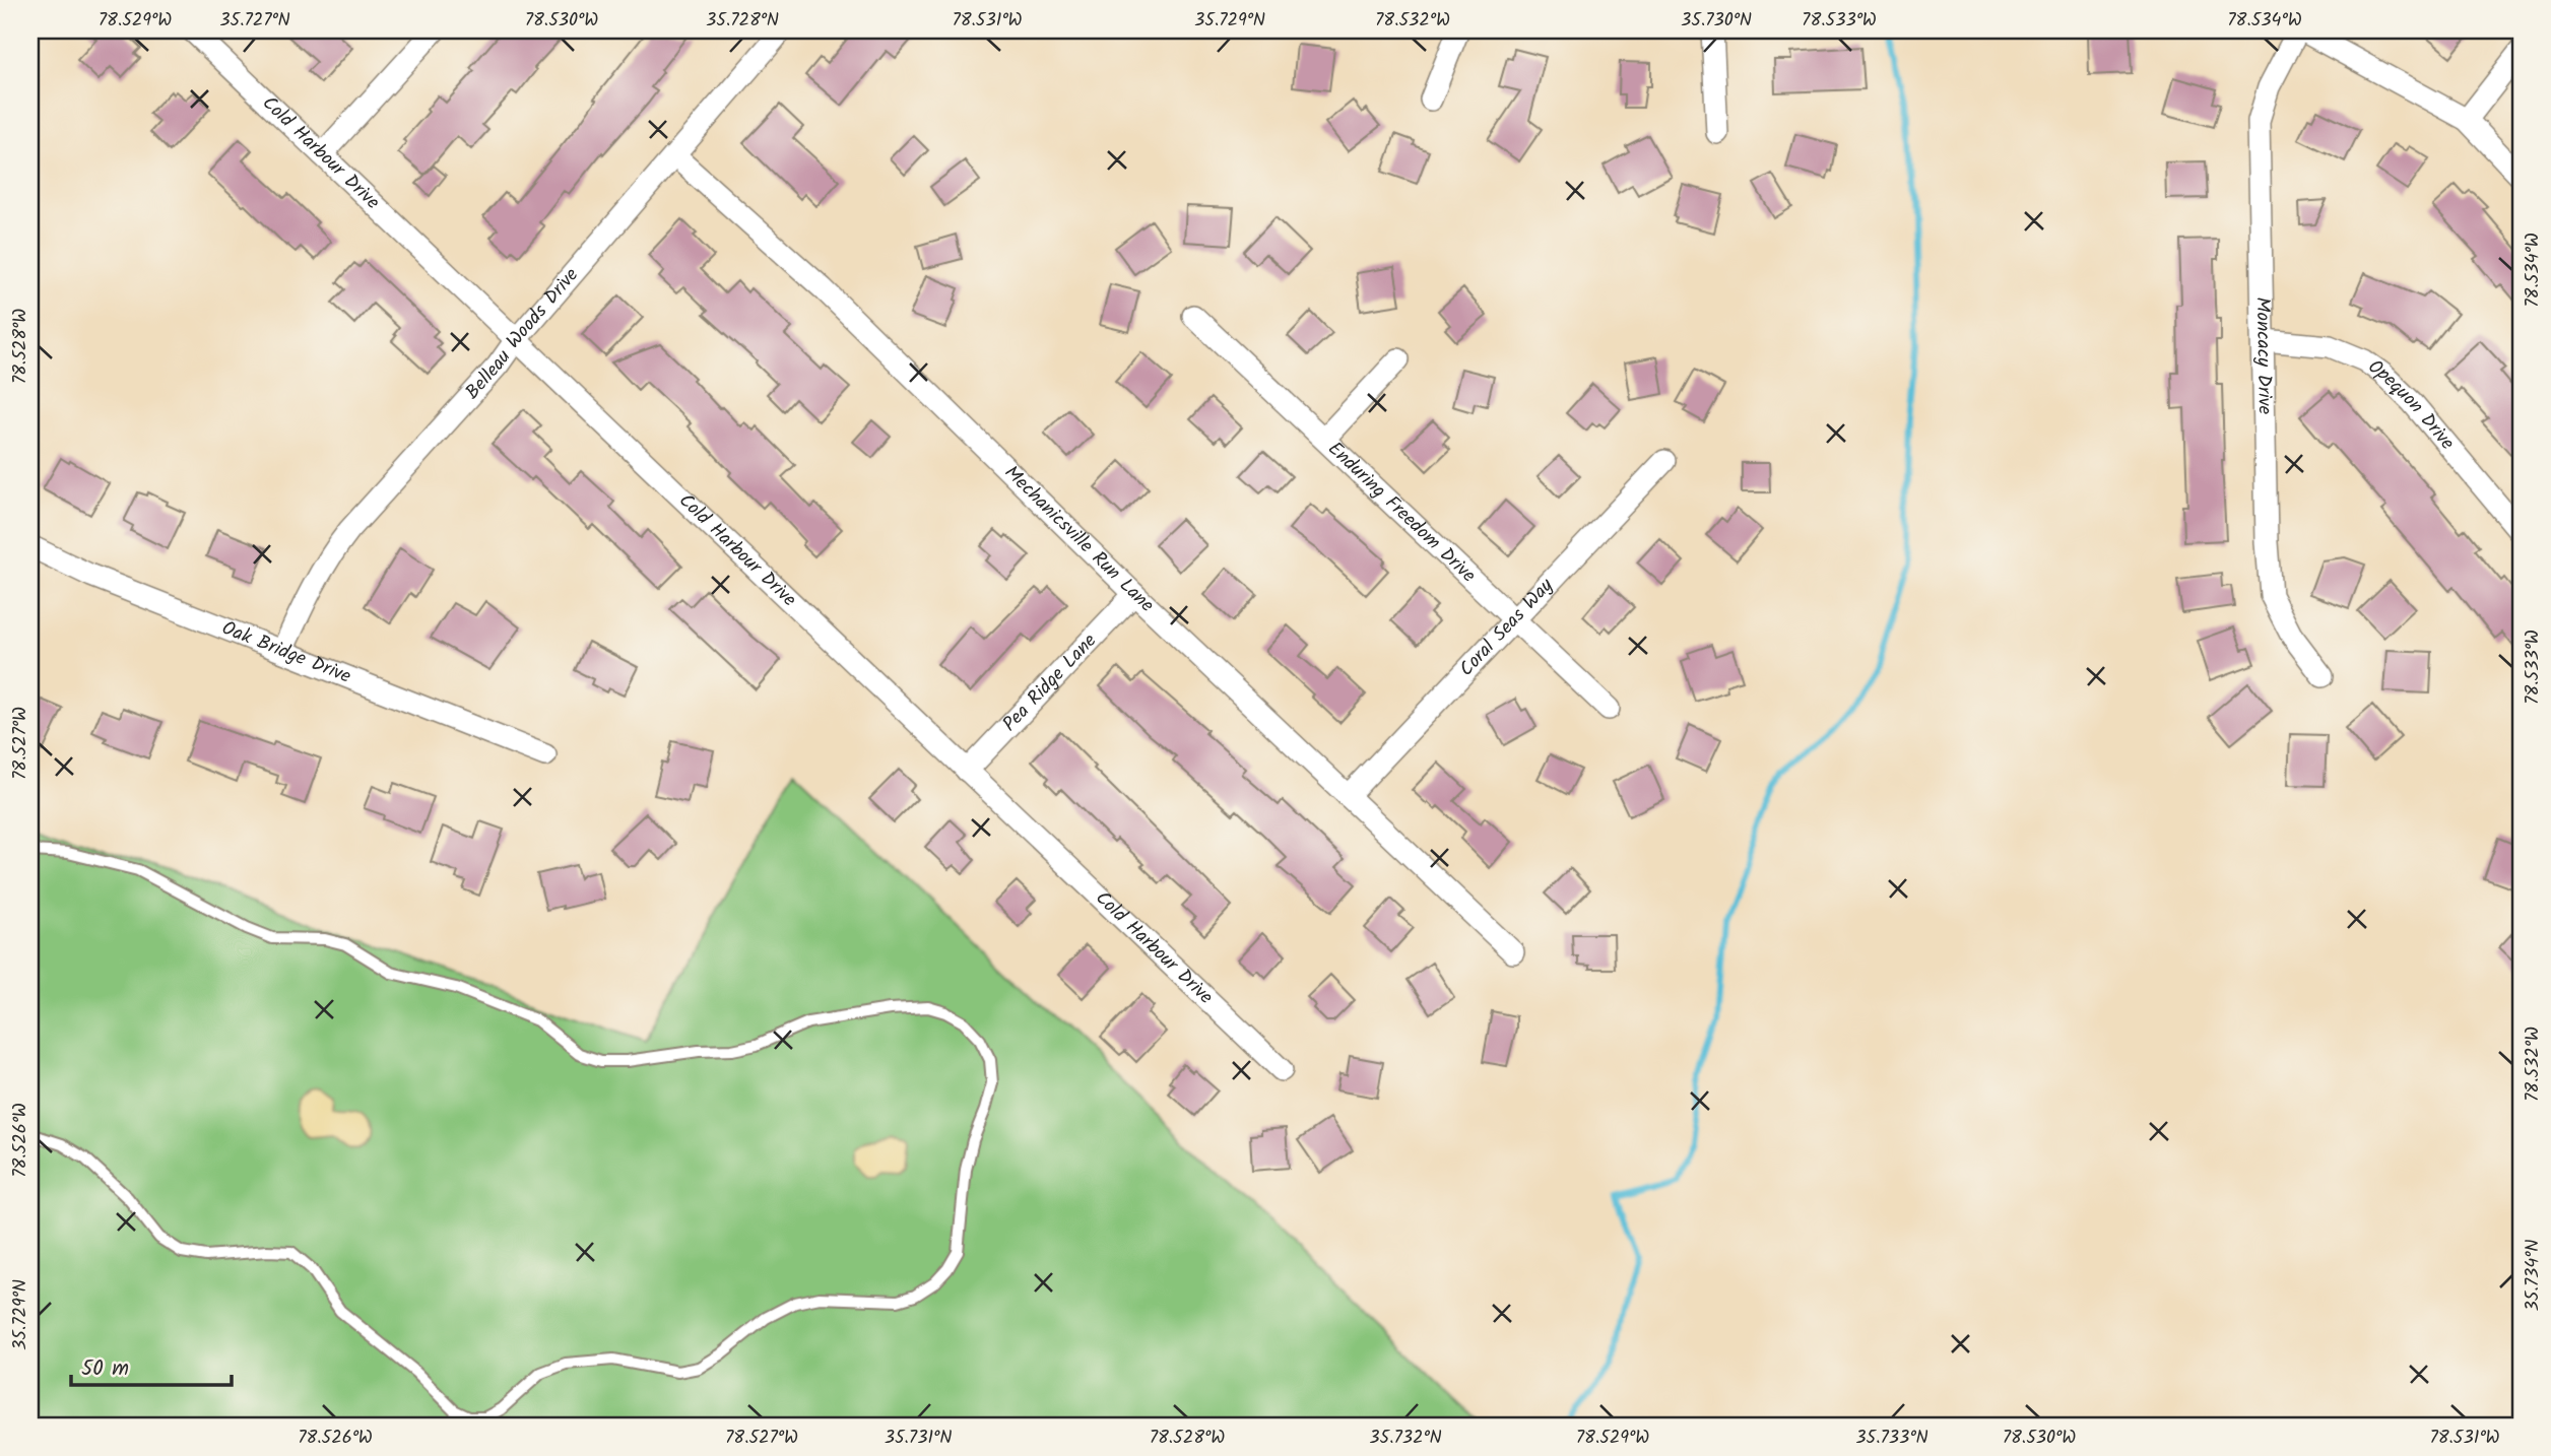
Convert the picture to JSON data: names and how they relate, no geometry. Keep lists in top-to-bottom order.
{
  "streets": {
    "street": [
      "Cold Harbour Drive",
      "Belleau Woods Drive",
      "Moncacy Drive",
      "Opequon Drive",
      "Enduring Freedom Drive",
      "Mechanicsville Run Lane",
      "Coral Seas Way",
      "Oak Bridge Drive",
      "Pea Ridge Lane"
    ]
  },
  "crossings": [
    ["Cold Harbour Drive", "Belleau Woods Drive"],
    ["Cold Harbour Drive", "Pea Ridge Lane"],
    ["Belleau Woods Drive", "Mechanicsville Run Lane"],
    ["Belleau Woods Drive", "Oak Bridge Drive"],
    ["Moncacy Drive", "Opequon Drive"],
    ["Enduring Freedom Drive", "Coral Seas Way"],
    ["Mechanicsville Run Lane", "Coral Seas Way"],
    ["Mechanicsville Run Lane", "Pea Ridge Lane"]
  ],
  "scale_bar": "50 m",
  "coordinates": [
    "78.529°W",
    "35.727°N",
    "78.530°W",
    "35.728°N",
    "78.531°W",
    "35.729°N",
    "78.532°W",
    "35.730°N",
    "78.533°W",
    "78.534°W",
    "78.528°W",
    "78.527°W",
    "78.526°W",
    "35.734°N",
    "35.731°N",
    "35.732°N",
    "35.733°N"
  ]
}
